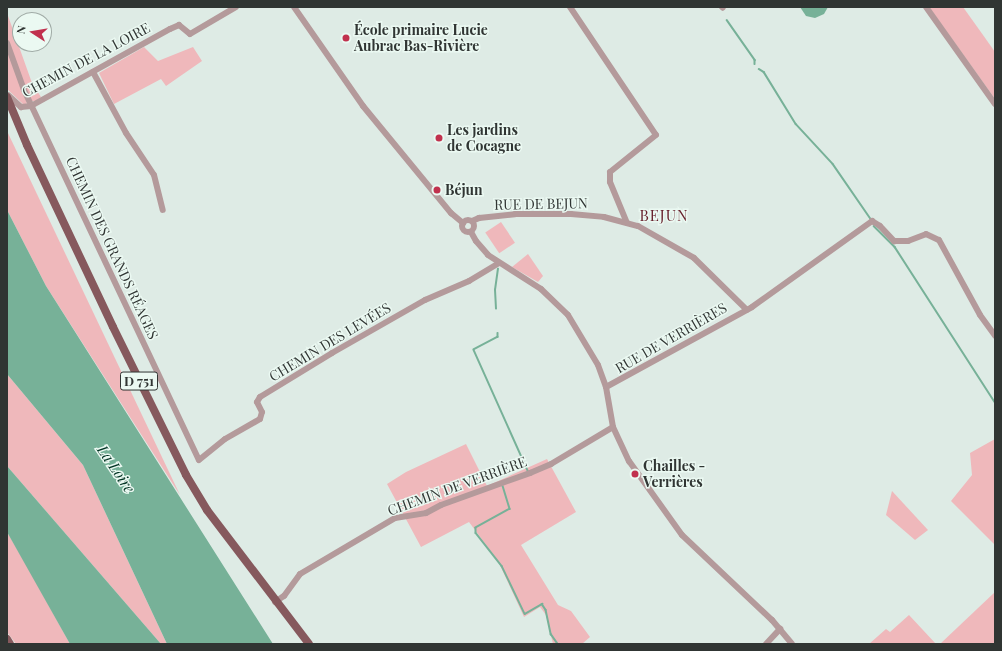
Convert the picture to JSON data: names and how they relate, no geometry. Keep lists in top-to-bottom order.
{
  "streets": {
    "main road": ["D 751"],
    "street": [
      "CHEMIN DE LA LOIRE",
      "RUE DE BEJUN",
      "CHEMIN DES GRANDS RÉAGES",
      "RUE DE VERRIÈRES",
      "CHEMIN DES LEVÉES",
      "CHEMIN DE VERRIÈRE"
    ]
  },
  "crossings": [
    ["CHEMIN DE LA LOIRE", "CHEMIN DES GRANDS RÉAGES"],
    ["CHEMIN DE LA LOIRE", "D 751"],
    ["RUE DE BEJUN", "RUE DE VERRIÈRES"],
    ["CHEMIN DES GRANDS RÉAGES", "CHEMIN DES LEVÉES"],
    ["D 751", "CHEMIN DE VERRIÈRE"]
  ],
  "districts": ["BEJUN"],
  "water": ["La Loire"],
  "places": [
    "École primaire Lucie Aubrac Bas-Rivière",
    "Les jardins de Cocagne",
    "Béjun",
    "Chailles - Verrières"
  ],
  "north": "left"
}
